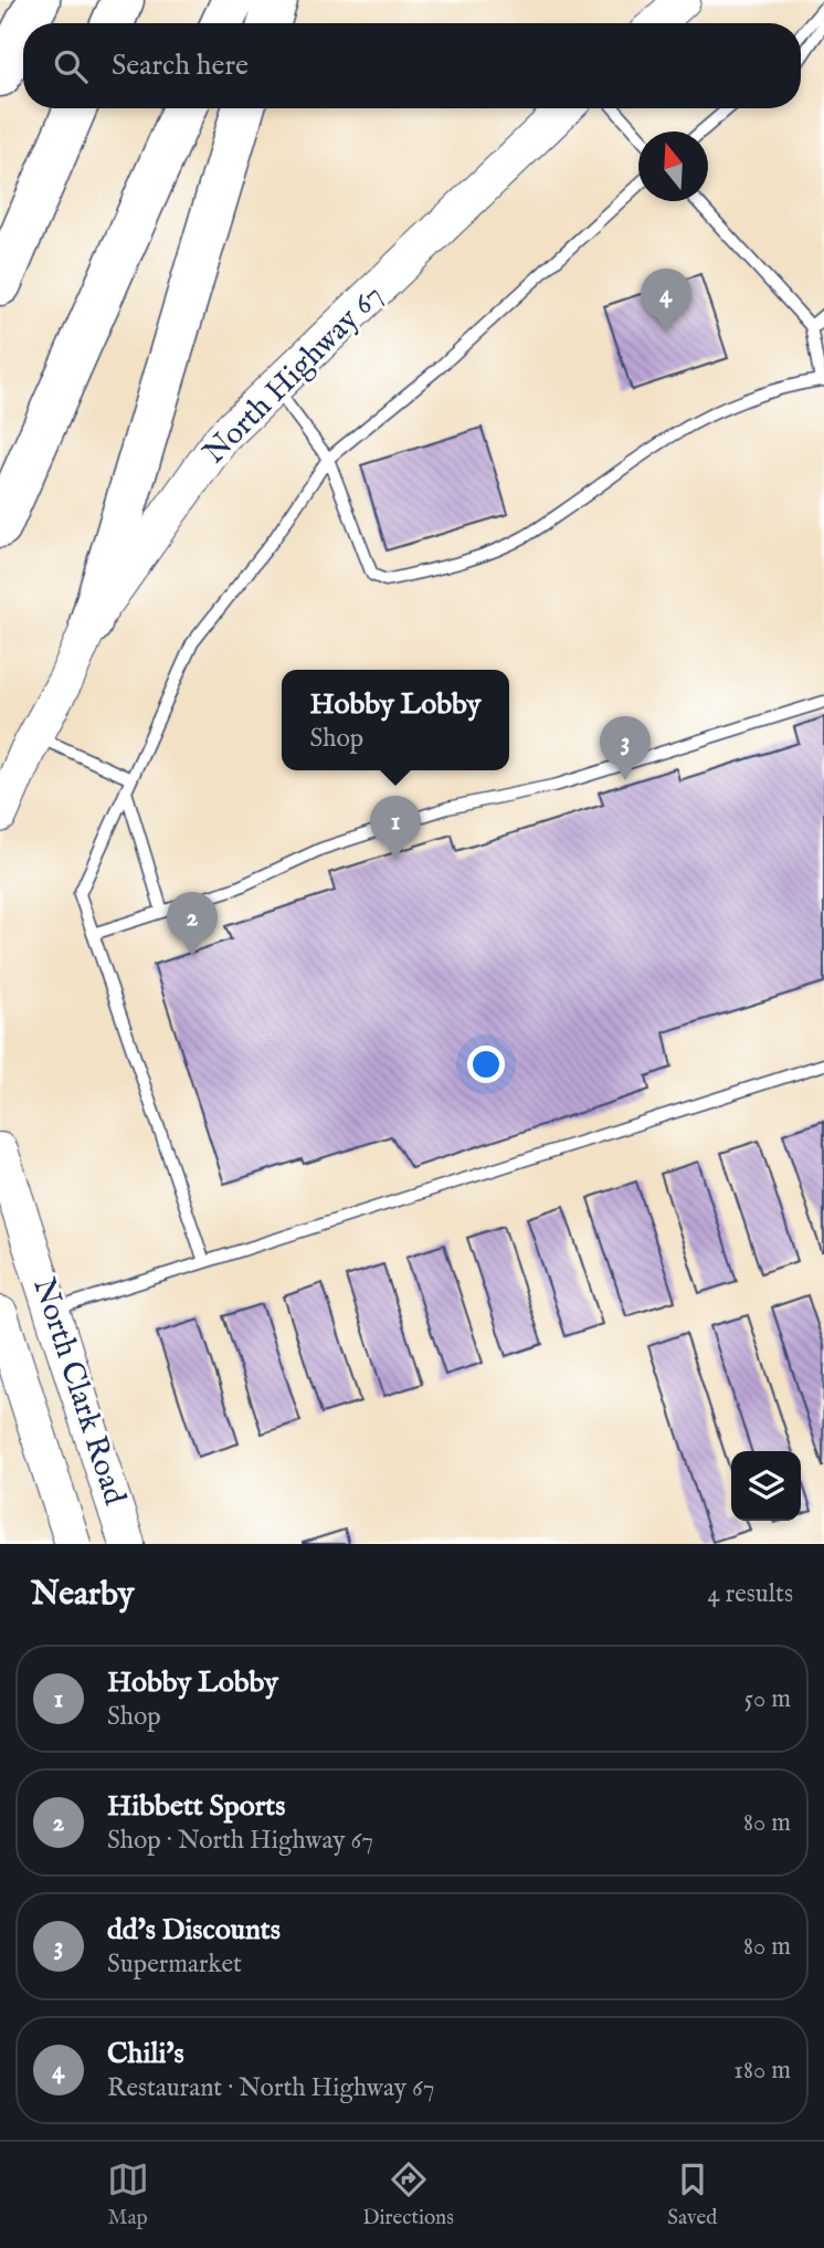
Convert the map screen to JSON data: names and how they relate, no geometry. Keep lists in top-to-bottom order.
{
  "streets": {
    "main road": ["North Highway 67", "North Clark Road"]
  },
  "north": "top",
  "page": {
    "search": "Search here",
    "pins": [
      "4",
      "3",
      "1",
      "2"
    ],
    "popup": ["Hobby Lobby", "Shop"],
    "heading": ["Nearby", "4 results"],
    "list": [
      {
        "mark": "1",
        "name": "Hobby Lobby",
        "note": "Shop",
        "value": "50 m"
      },
      {
        "mark": "2",
        "name": "Hibbett Sports",
        "note": "Shop · North Highway 67",
        "value": "80 m"
      },
      {
        "mark": "3",
        "name": "dd's Discounts",
        "note": "Supermarket",
        "value": "80 m"
      },
      {
        "mark": "4",
        "name": "Chili's",
        "note": "Restaurant · North Highway 67",
        "value": "180 m"
      }
    ],
    "nav": ["Map", "Directions", "Saved"]
  }
}
